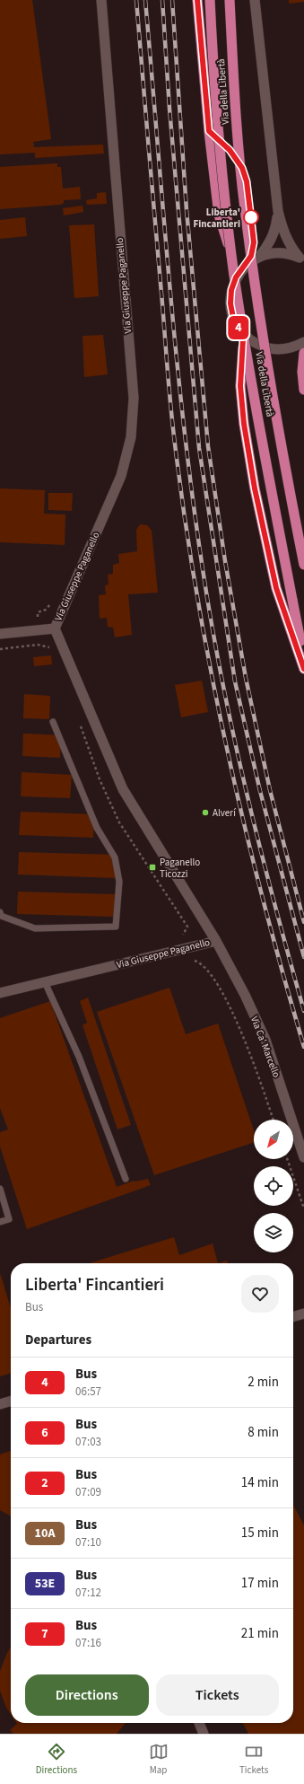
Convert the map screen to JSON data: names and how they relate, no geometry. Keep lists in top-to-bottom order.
{
  "streets": {
    "highway": ["Via della Libertà"],
    "street": ["Via Giuseppe Paganello", "Via Ca' Marcello"]
  },
  "crossings": [
    ["Via Giuseppe Paganello", "Via Ca' Marcello"]
  ],
  "places": {
    "other": ["Liberta' Fincantieri", "Alverí"],
    "transit": ["Paganello Ticozzi"]
  },
  "lines": ["bus line 4"],
  "north": "bottom left",
  "page": {
    "on_map": "4",
    "heading": [
      ["Liberta' Fincantieri", "Bus"],
      "Departures"
    ],
    "list": [
      {
        "mark": "4",
        "name": "Bus",
        "note": "06:57",
        "value": "2 min"
      },
      {
        "mark": "6",
        "name": "Bus",
        "note": "07:03",
        "value": "8 min"
      },
      {
        "mark": "2",
        "name": "Bus",
        "note": "07:09",
        "value": "14 min"
      },
      {
        "mark": "10A",
        "name": "Bus",
        "note": "07:10",
        "value": "15 min"
      },
      {
        "mark": "53E",
        "name": "Bus",
        "note": "07:12",
        "value": "17 min"
      },
      {
        "mark": "7",
        "name": "Bus",
        "note": "07:16",
        "value": "21 min"
      }
    ],
    "buttons": ["Directions", "Tickets"],
    "tabs": ["Directions", "Map", "Tickets"]
  }
}
